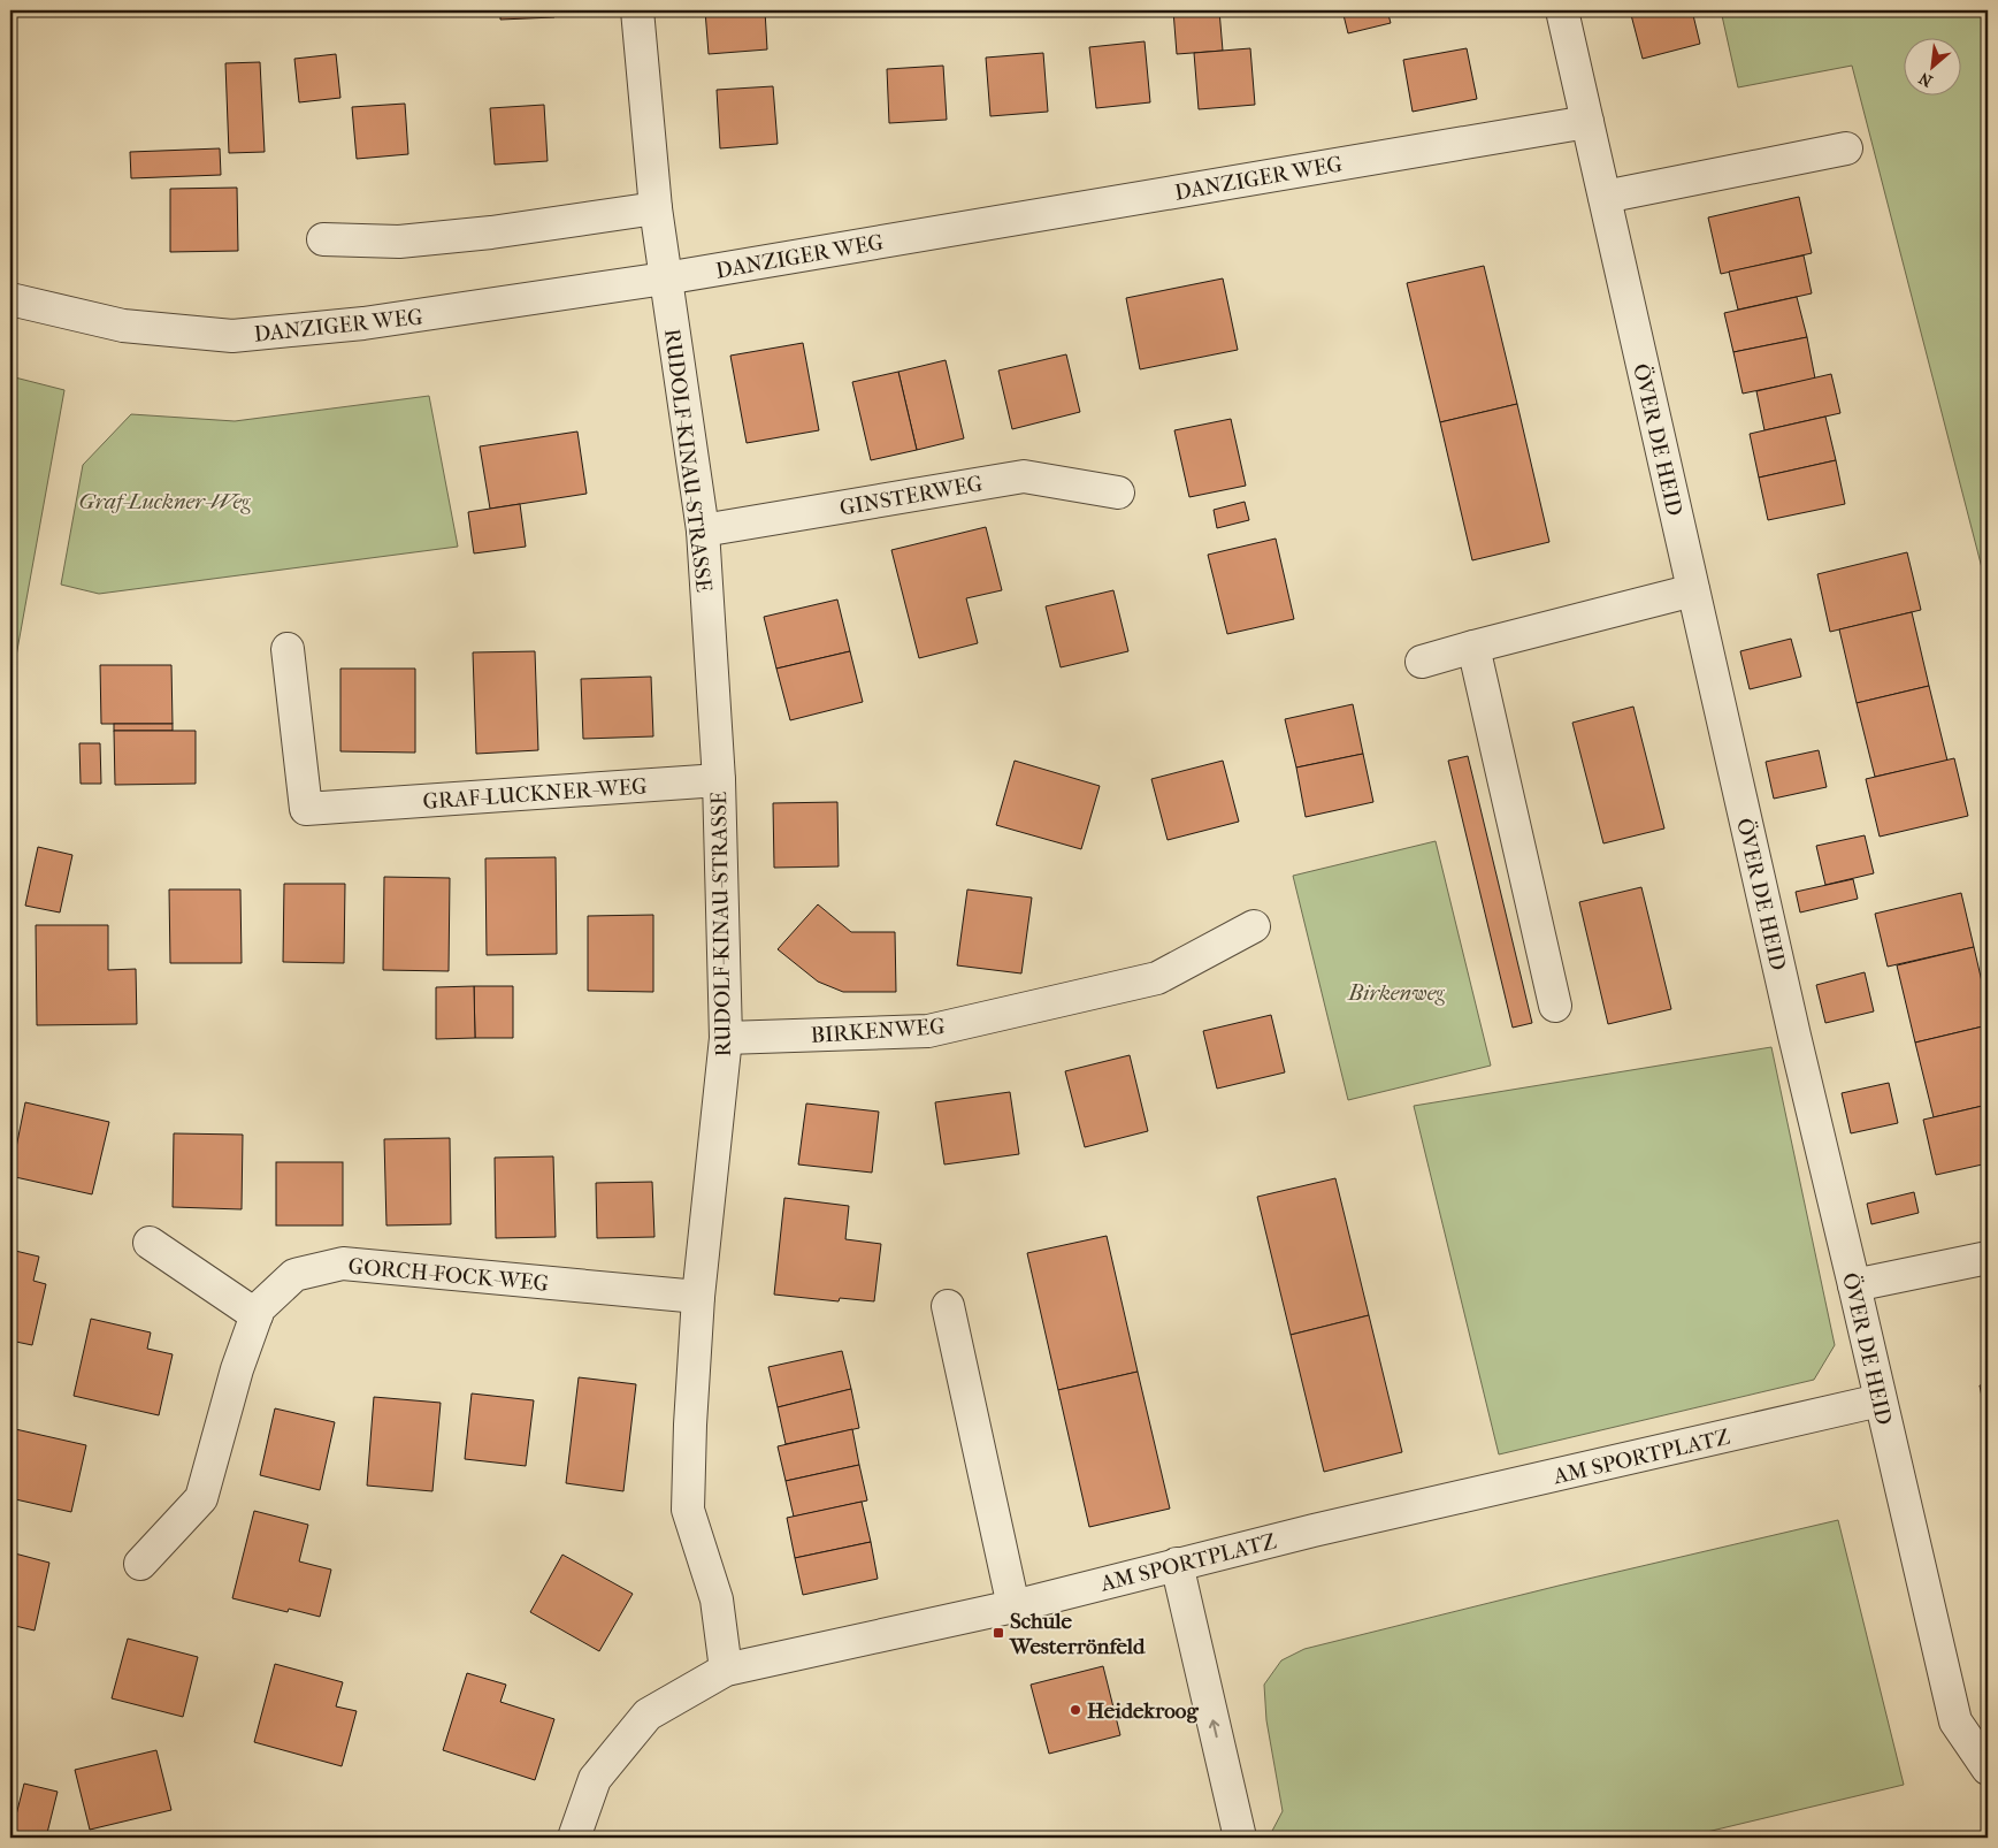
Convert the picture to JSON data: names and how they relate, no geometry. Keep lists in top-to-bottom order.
{
  "streets": {
    "street": [
      "DANZIGER WEG",
      "ÖVER DE HEID",
      "RUDOLF-KINAU-STRASSE",
      "GINSTERWEG",
      "GRAF-LUCKNER-WEG",
      "BIRKENWEG",
      "GORCH-FOCK-WEG",
      "AM SPORTPLATZ"
    ]
  },
  "crossings": [
    ["DANZIGER WEG", "ÖVER DE HEID"],
    ["DANZIGER WEG", "RUDOLF-KINAU-STRASSE"],
    ["ÖVER DE HEID", "AM SPORTPLATZ"],
    ["RUDOLF-KINAU-STRASSE", "GINSTERWEG"],
    ["RUDOLF-KINAU-STRASSE", "GRAF-LUCKNER-WEG"],
    ["RUDOLF-KINAU-STRASSE", "BIRKENWEG"],
    ["RUDOLF-KINAU-STRASSE", "GORCH-FOCK-WEG"],
    ["RUDOLF-KINAU-STRASSE", "AM SPORTPLATZ"]
  ],
  "parks": ["Graf-Luckner-Weg", "Birkenweg"],
  "places": {
    "transit": ["Schule Westerrönfeld"],
    "other": ["Heidekroog"]
  },
  "north": "bottom left"
}
